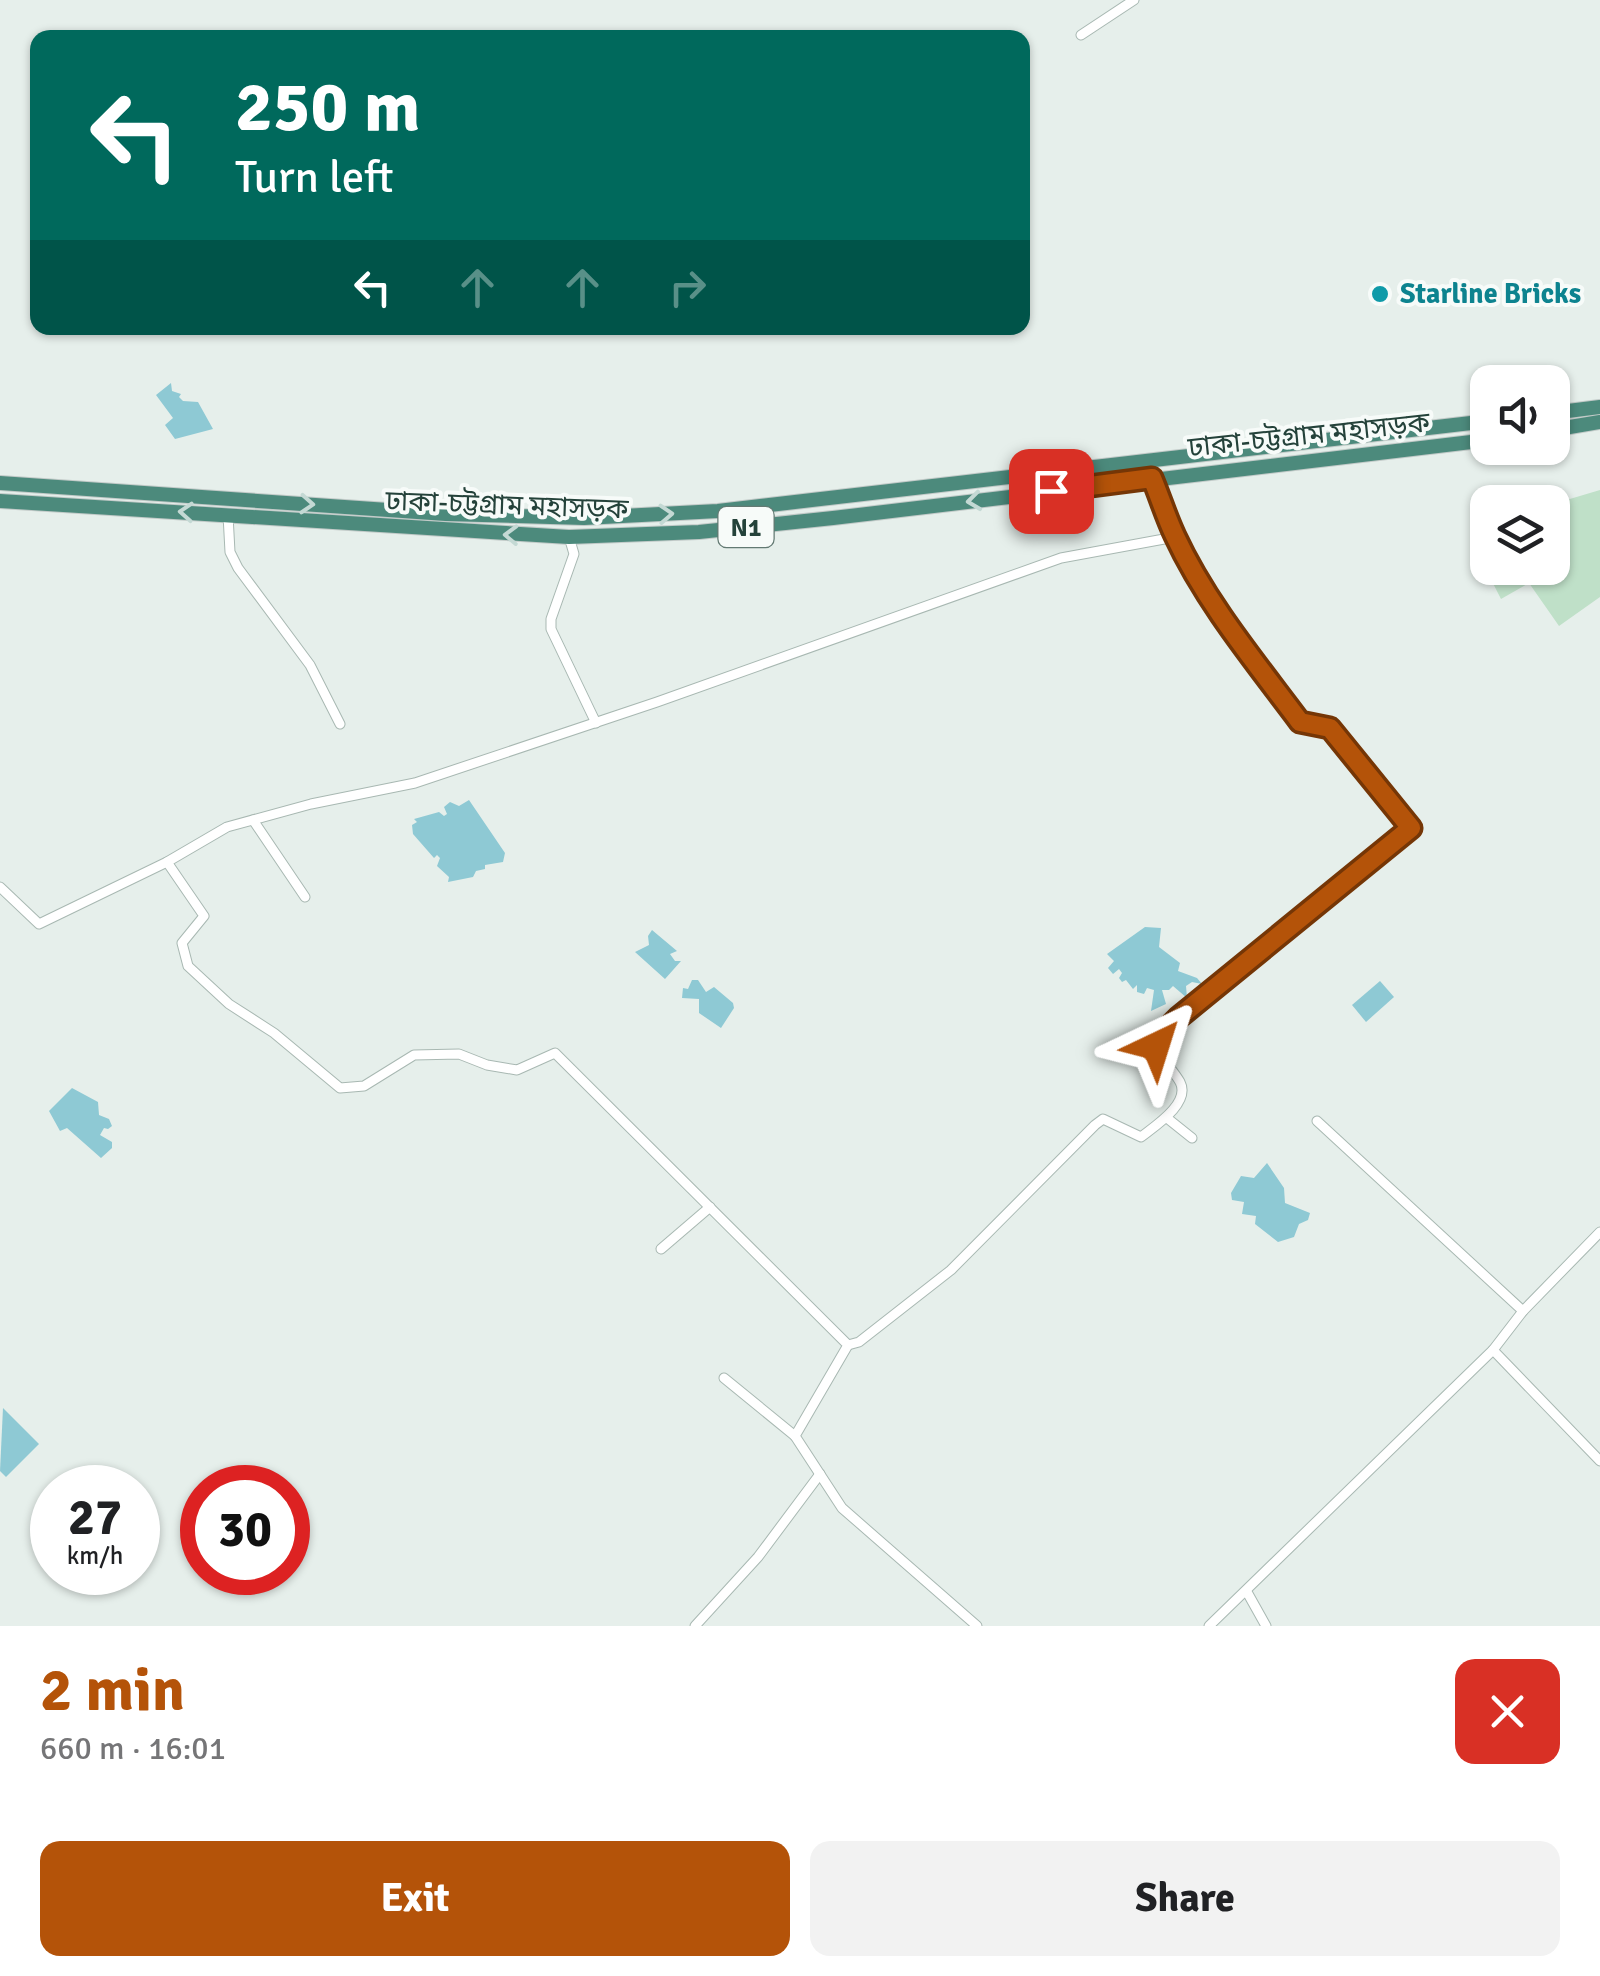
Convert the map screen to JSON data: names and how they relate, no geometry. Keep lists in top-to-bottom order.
{
  "streets": {
    "highway": ["ঢাকা-চট্টগ্রাম মহাসড়ক", "N1"]
  },
  "places": ["Starline Bricks"],
  "page": {
    "turn": ["250 m", "Turn left"],
    "speed": "27 km/h",
    "limit": "30",
    "heading": ["2 min", "660 m · 16:01"],
    "buttons": ["Exit", "Share"]
  }
}
